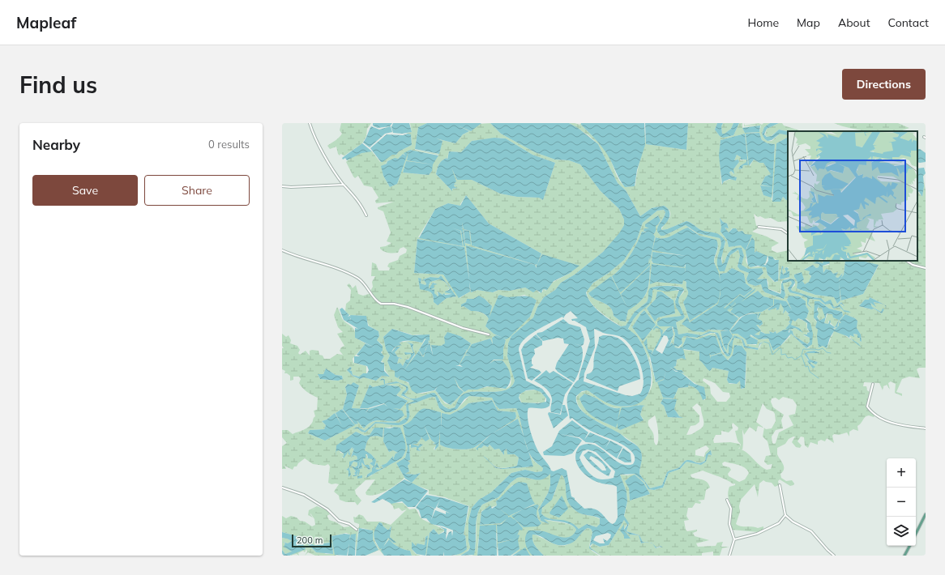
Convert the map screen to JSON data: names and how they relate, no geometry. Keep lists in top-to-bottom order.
{
  "scale_bar": "200 m",
  "page": {
    "header": "Mapleaf",
    "nav": [
      "Home",
      "Map",
      "About",
      "Contact"
    ],
    "buttons": [
      "Directions",
      ["Save", "Share"]
    ],
    "title": "Find us",
    "heading": ["Nearby", "0 results"],
    "map_buttons": ["+", "−"],
    "scale": "200 m"
  }
}
